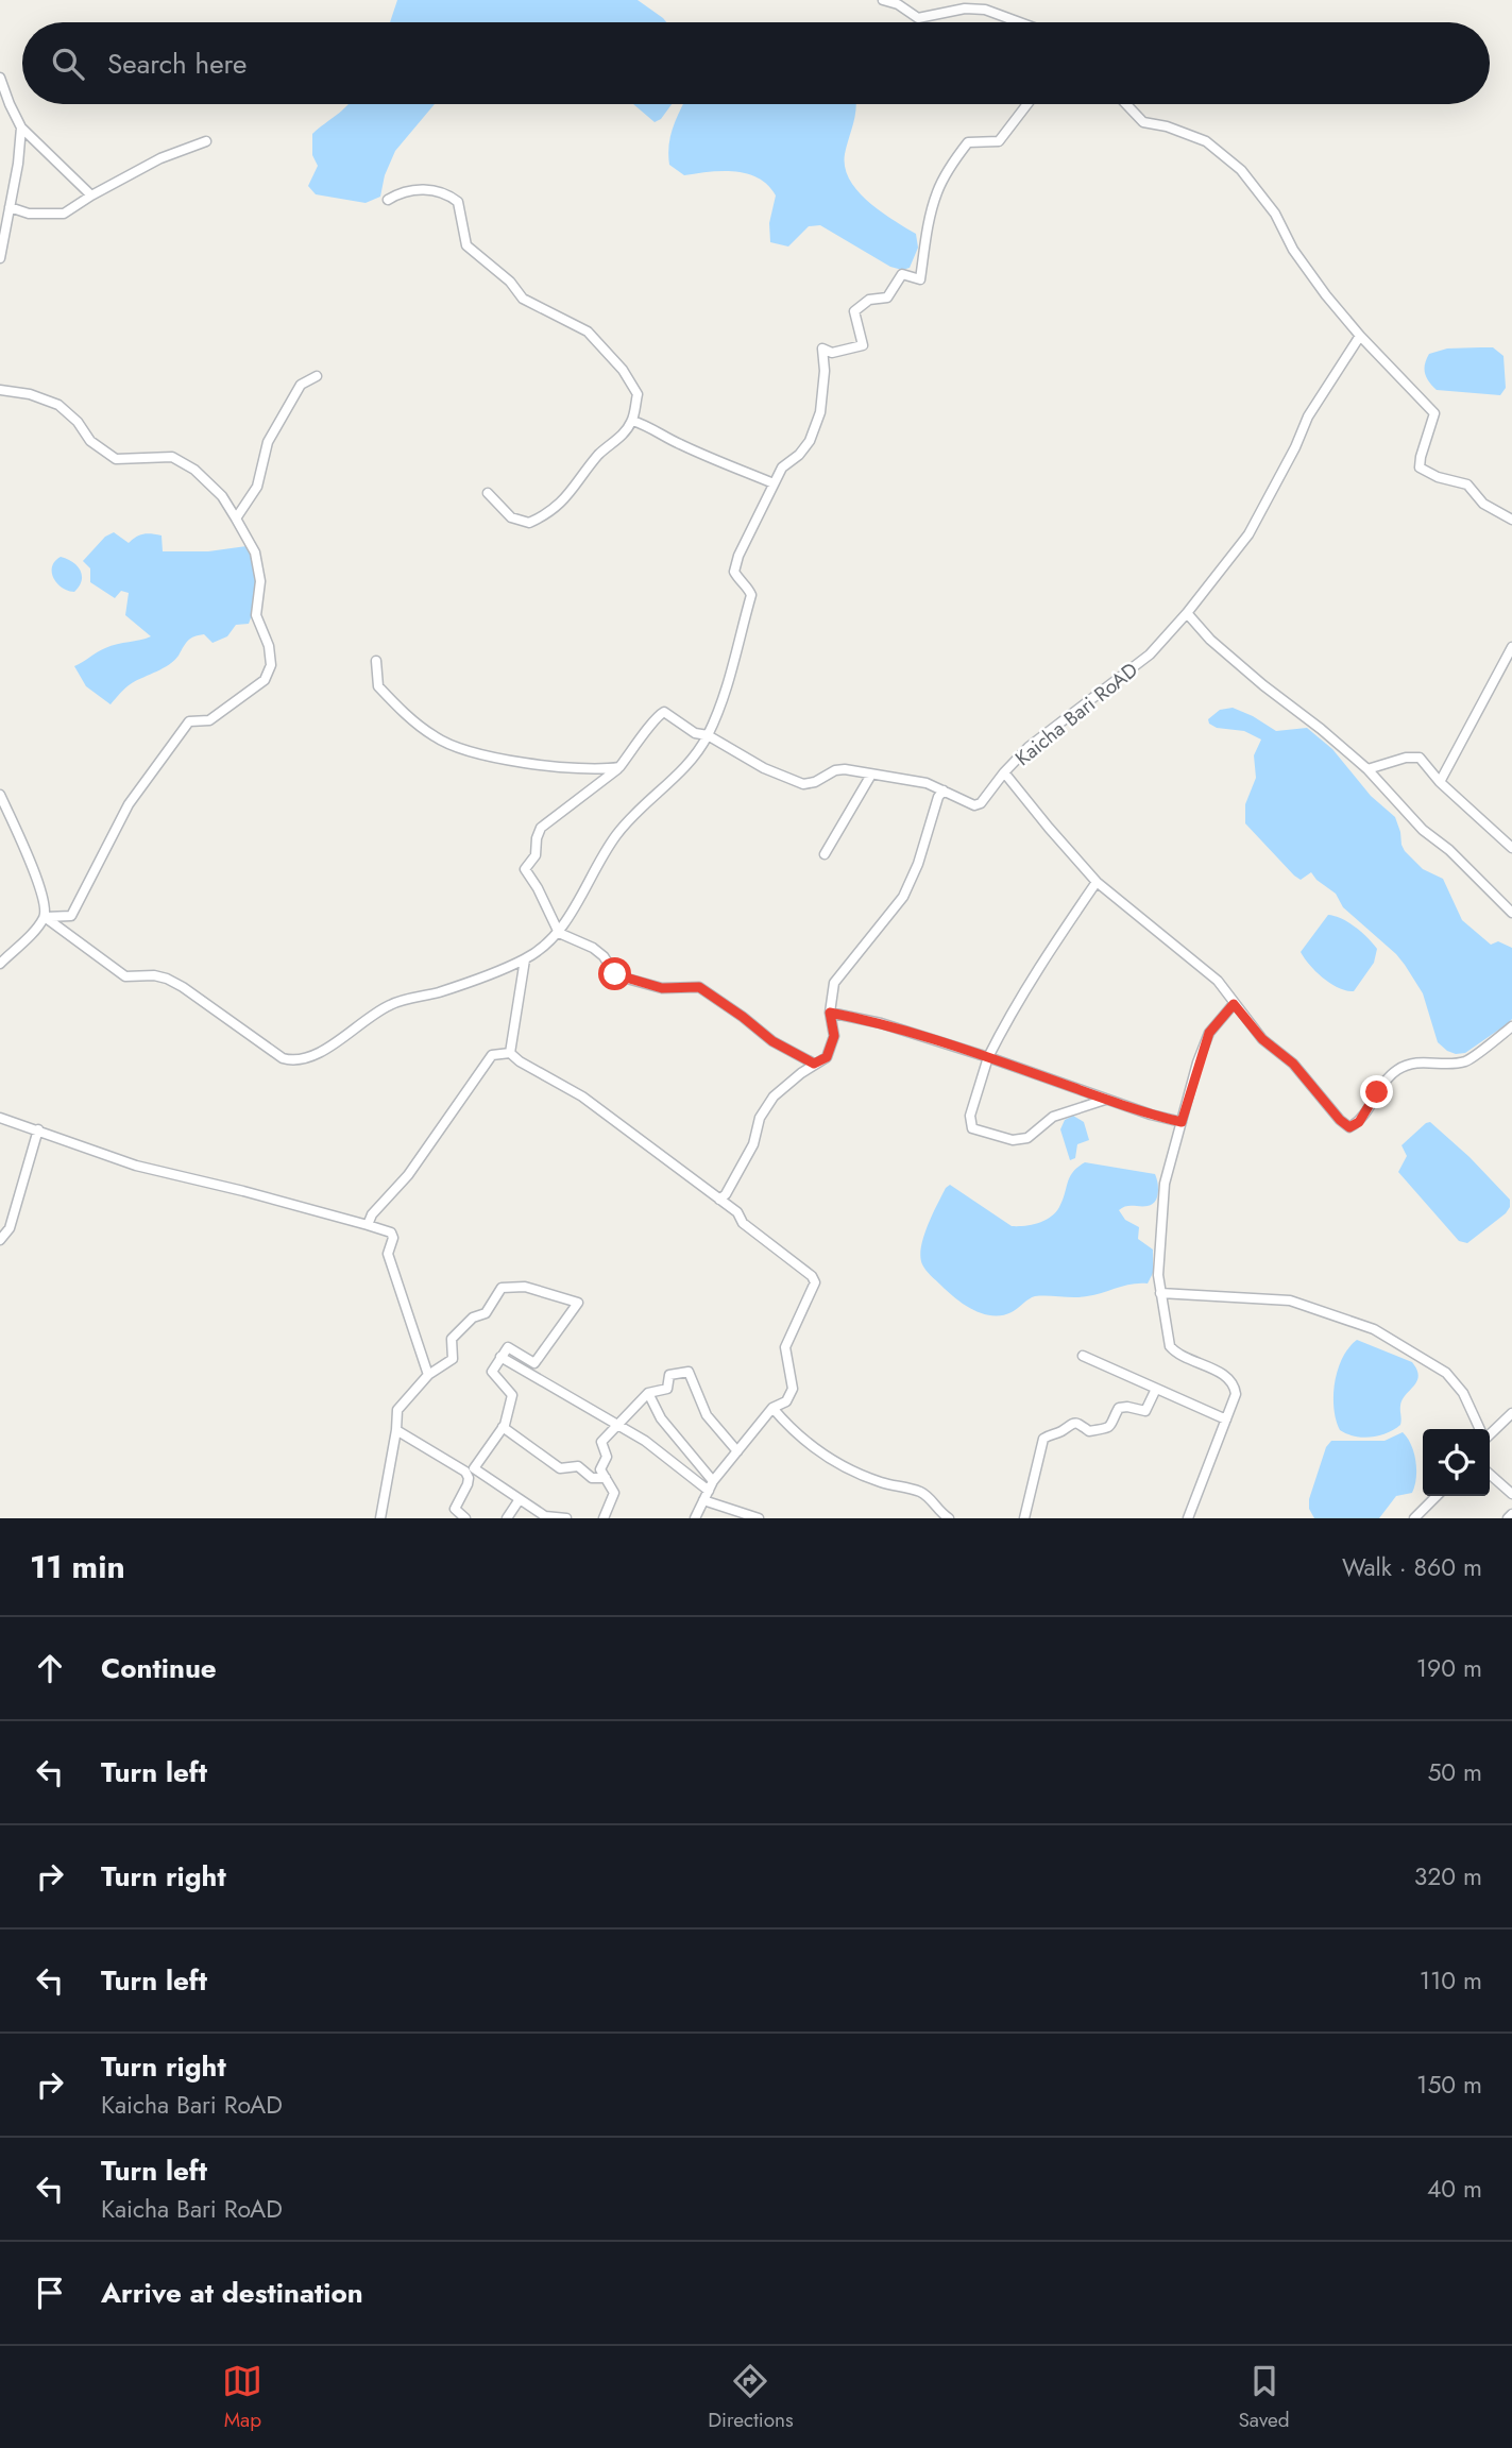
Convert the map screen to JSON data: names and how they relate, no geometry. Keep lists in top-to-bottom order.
{
  "streets": {
    "street": ["Kaicha Bari RoAD"]
  },
  "page": {
    "search": "Search here",
    "heading": ["11 min", "Walk · 860 m"],
    "list": [
      ["Continue", "190 m"],
      ["Turn left", "50 m"],
      ["Turn right", "320 m"],
      ["Turn left", "110 m"],
      ["Turn right", "Kaicha Bari RoAD", "150 m"],
      ["Turn left", "Kaicha Bari RoAD", "40 m"],
      "Arrive at destination"
    ],
    "nav": ["Map", "Directions", "Saved"]
  }
}
